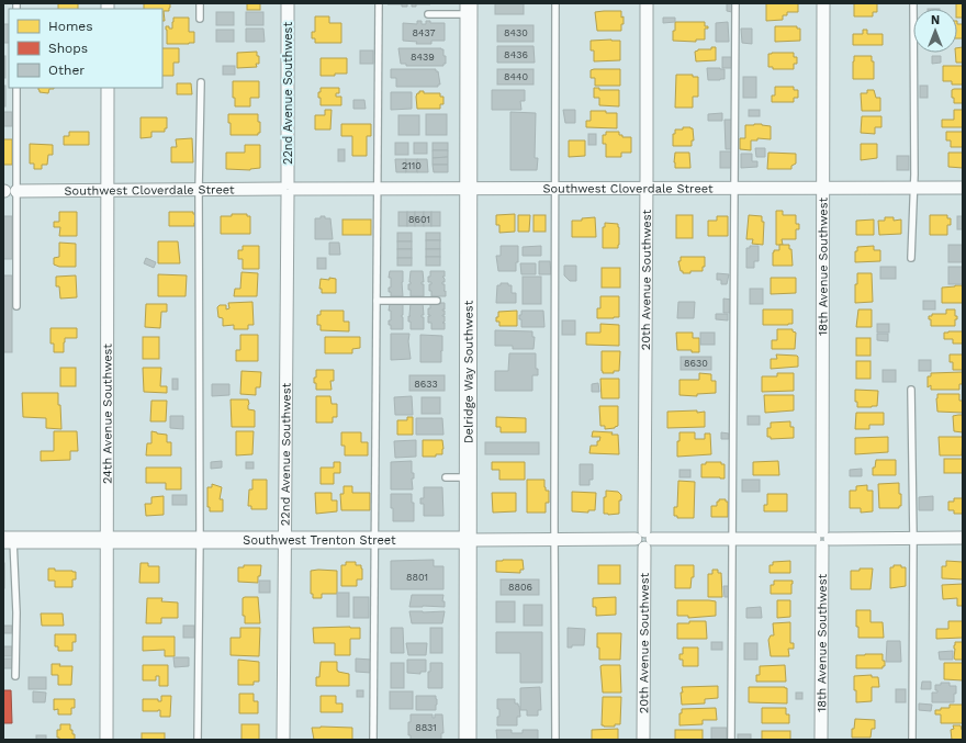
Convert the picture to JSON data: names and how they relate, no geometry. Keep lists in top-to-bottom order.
{
  "streets": {
    "main road": ["Delridge Way Southwest", "Southwest Trenton Street"],
    "street": [
      "22nd Avenue Southwest",
      "Southwest Cloverdale Street",
      "18th Avenue Southwest",
      "20th Avenue Southwest",
      "24th Avenue Southwest"
    ]
  },
  "crossings": [
    ["22nd Avenue Southwest", "Southwest Cloverdale Street"],
    ["22nd Avenue Southwest", "Southwest Trenton Street"],
    ["Southwest Cloverdale Street", "18th Avenue Southwest"],
    ["Southwest Cloverdale Street", "20th Avenue Southwest"],
    ["Southwest Cloverdale Street", "Delridge Way Southwest"],
    ["Southwest Cloverdale Street", "24th Avenue Southwest"],
    ["18th Avenue Southwest", "Southwest Trenton Street"],
    ["20th Avenue Southwest", "Southwest Trenton Street"],
    ["Delridge Way Southwest", "Southwest Trenton Street"],
    ["24th Avenue Southwest", "Southwest Trenton Street"]
  ],
  "house_numbers": [
    "8437",
    "8430",
    "8436",
    "8439",
    "8440",
    "2110",
    "8601",
    "8630",
    "8633",
    "8801",
    "8806",
    "8831"
  ],
  "legend": ["Homes", "Shops", "Other"],
  "north": "top"
}
